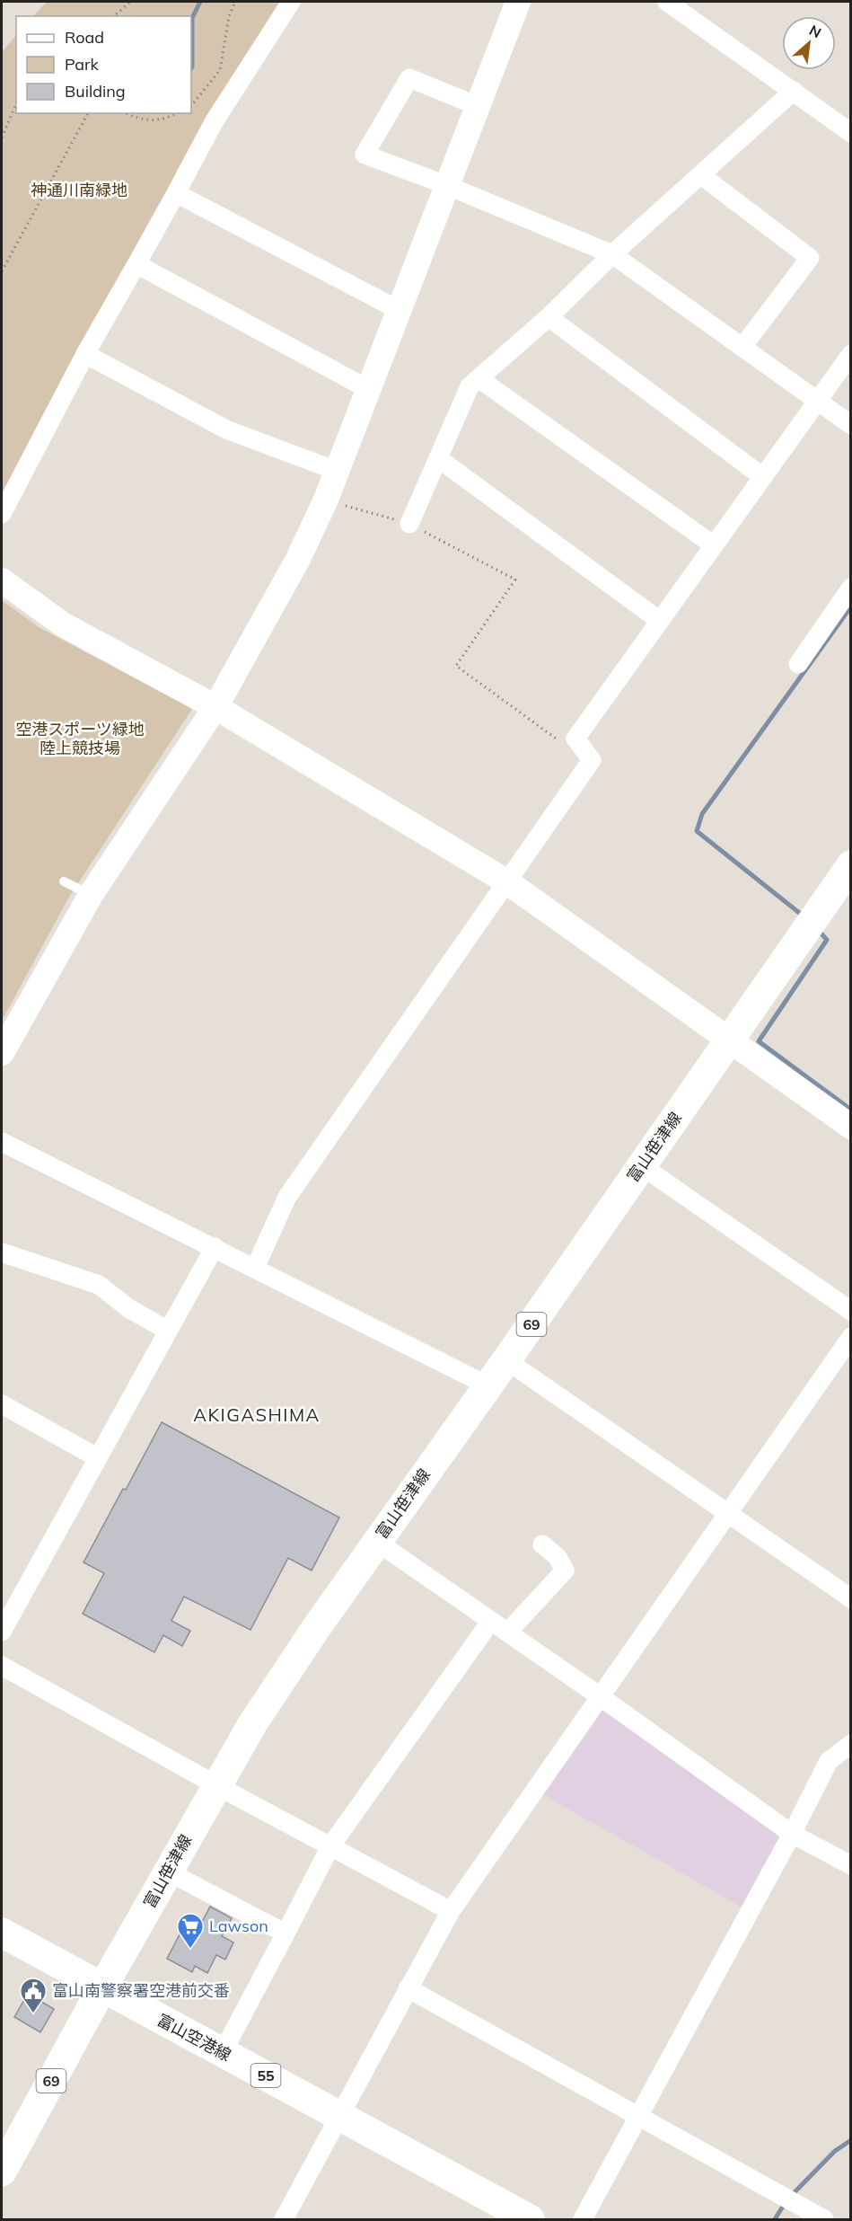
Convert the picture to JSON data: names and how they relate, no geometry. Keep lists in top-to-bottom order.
{
  "streets": {
    "main road": [
      "富山笹津線",
      "69",
      "富山空港線",
      "55"
    ]
  },
  "crossings": [
    ["富山笹津線", "富山空港線"]
  ],
  "districts": ["AKIGASHIMA"],
  "parks": ["神通川南緑地", "空港スポーツ緑地 陸上競技場"],
  "places": {
    "supermarket": ["Lawson"],
    "public building": ["富山南警察署空港前交番"]
  },
  "legend": ["Road", "Park", "Building"],
  "north": "top right"
}
